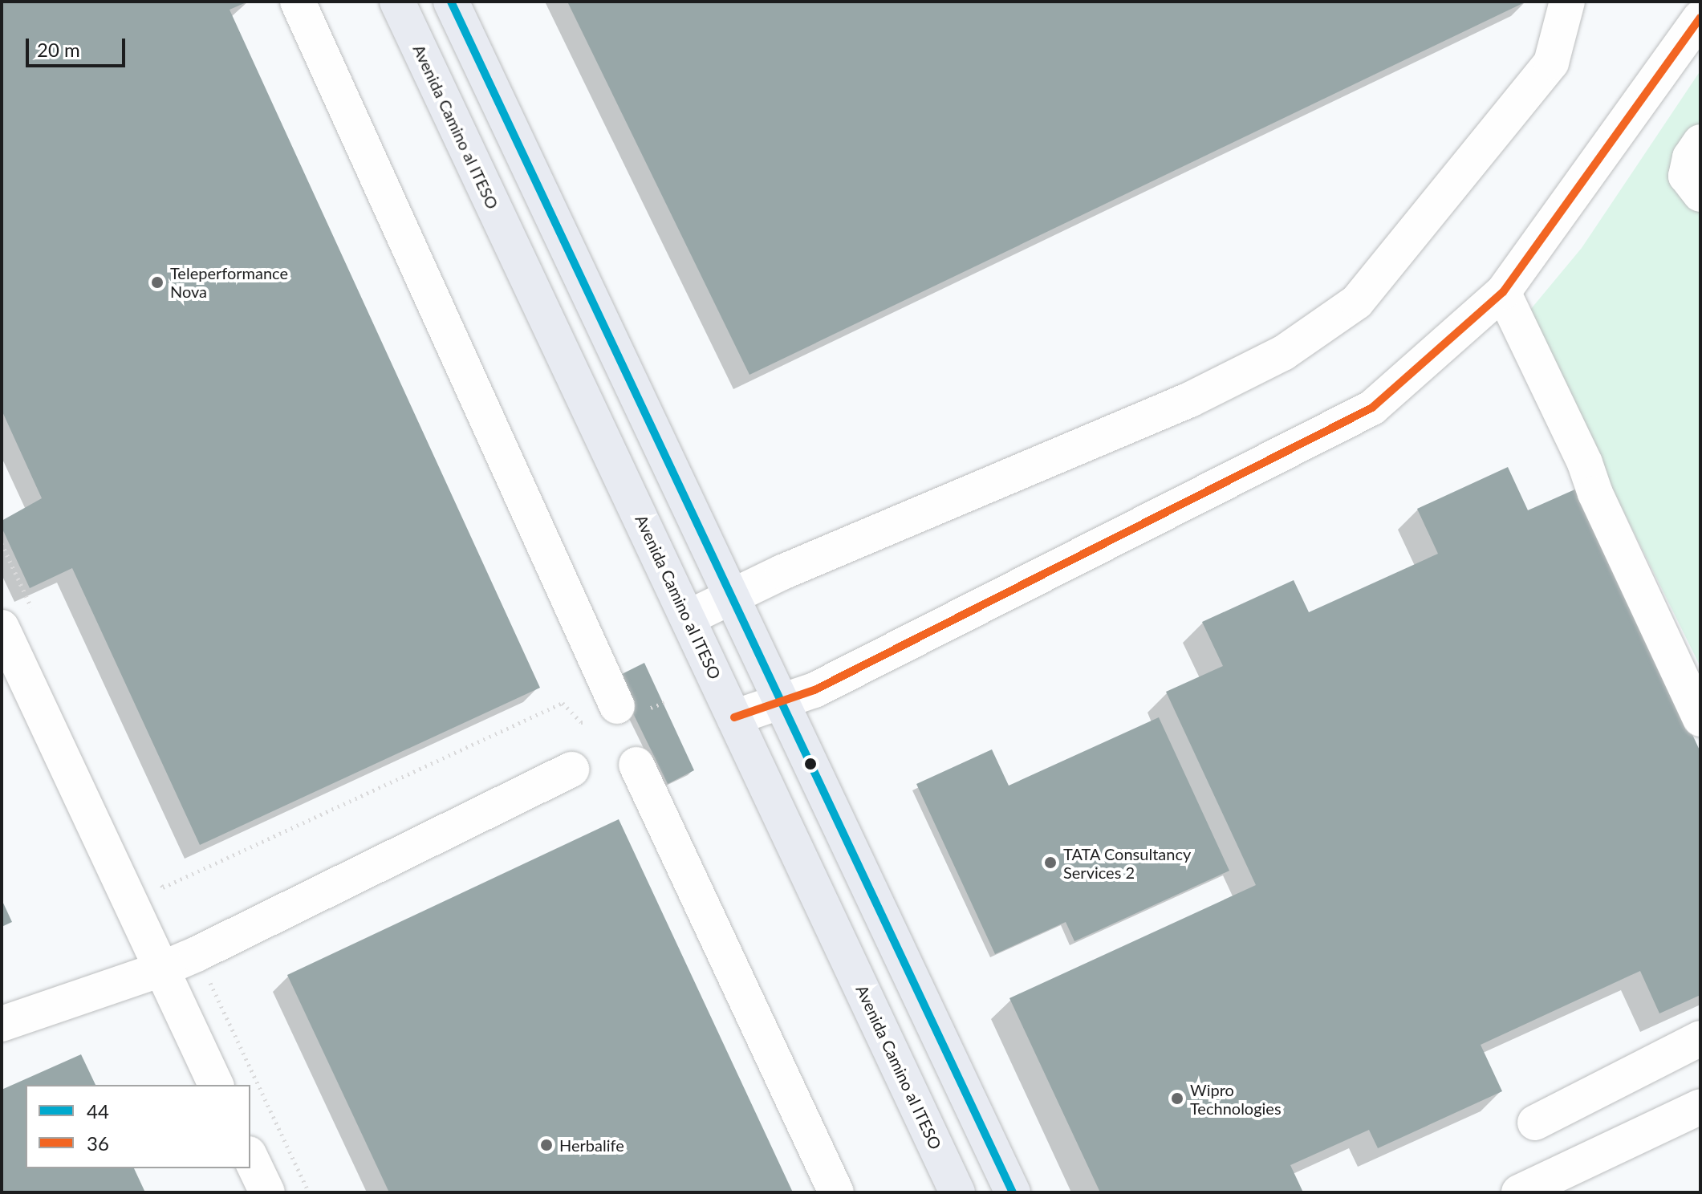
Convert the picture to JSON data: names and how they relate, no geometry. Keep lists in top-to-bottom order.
{
  "streets": {
    "main road": ["Avenida Camino al ITESO"]
  },
  "places": [
    "Teleperformance Nova",
    "TATA Consultancy Services 2",
    "Wipro Technologies",
    "Herbalife"
  ],
  "lines": ["transit line 44", "transit line 36"],
  "legend": ["44", "36"],
  "scale_bar": "20 m"
}
